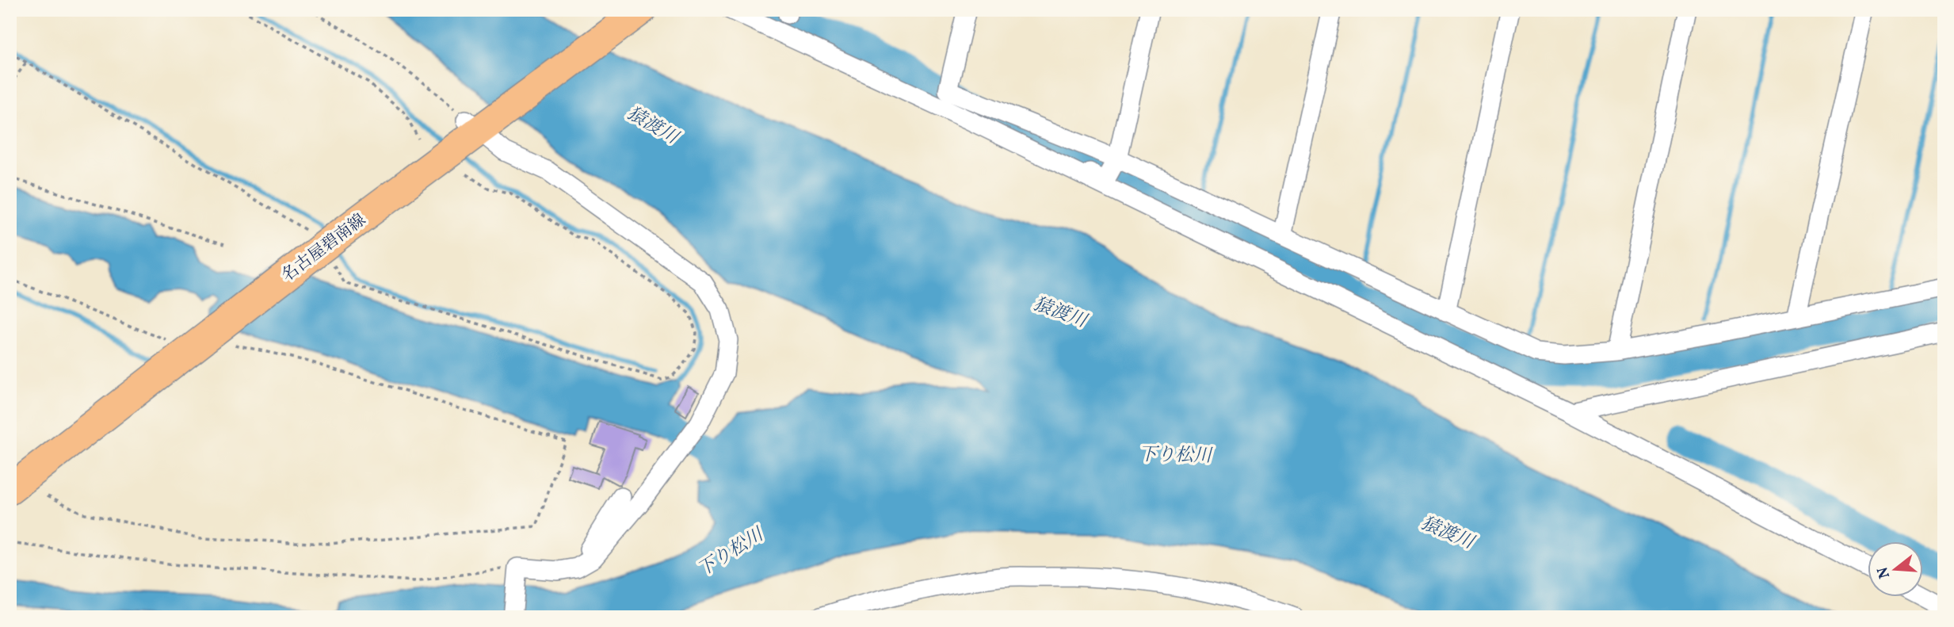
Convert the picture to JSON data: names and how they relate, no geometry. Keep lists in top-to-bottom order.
{
  "streets": {
    "main road": ["名古屋碧南線"]
  },
  "water": ["猿渡川", "下り松川"],
  "north": "left"
}
